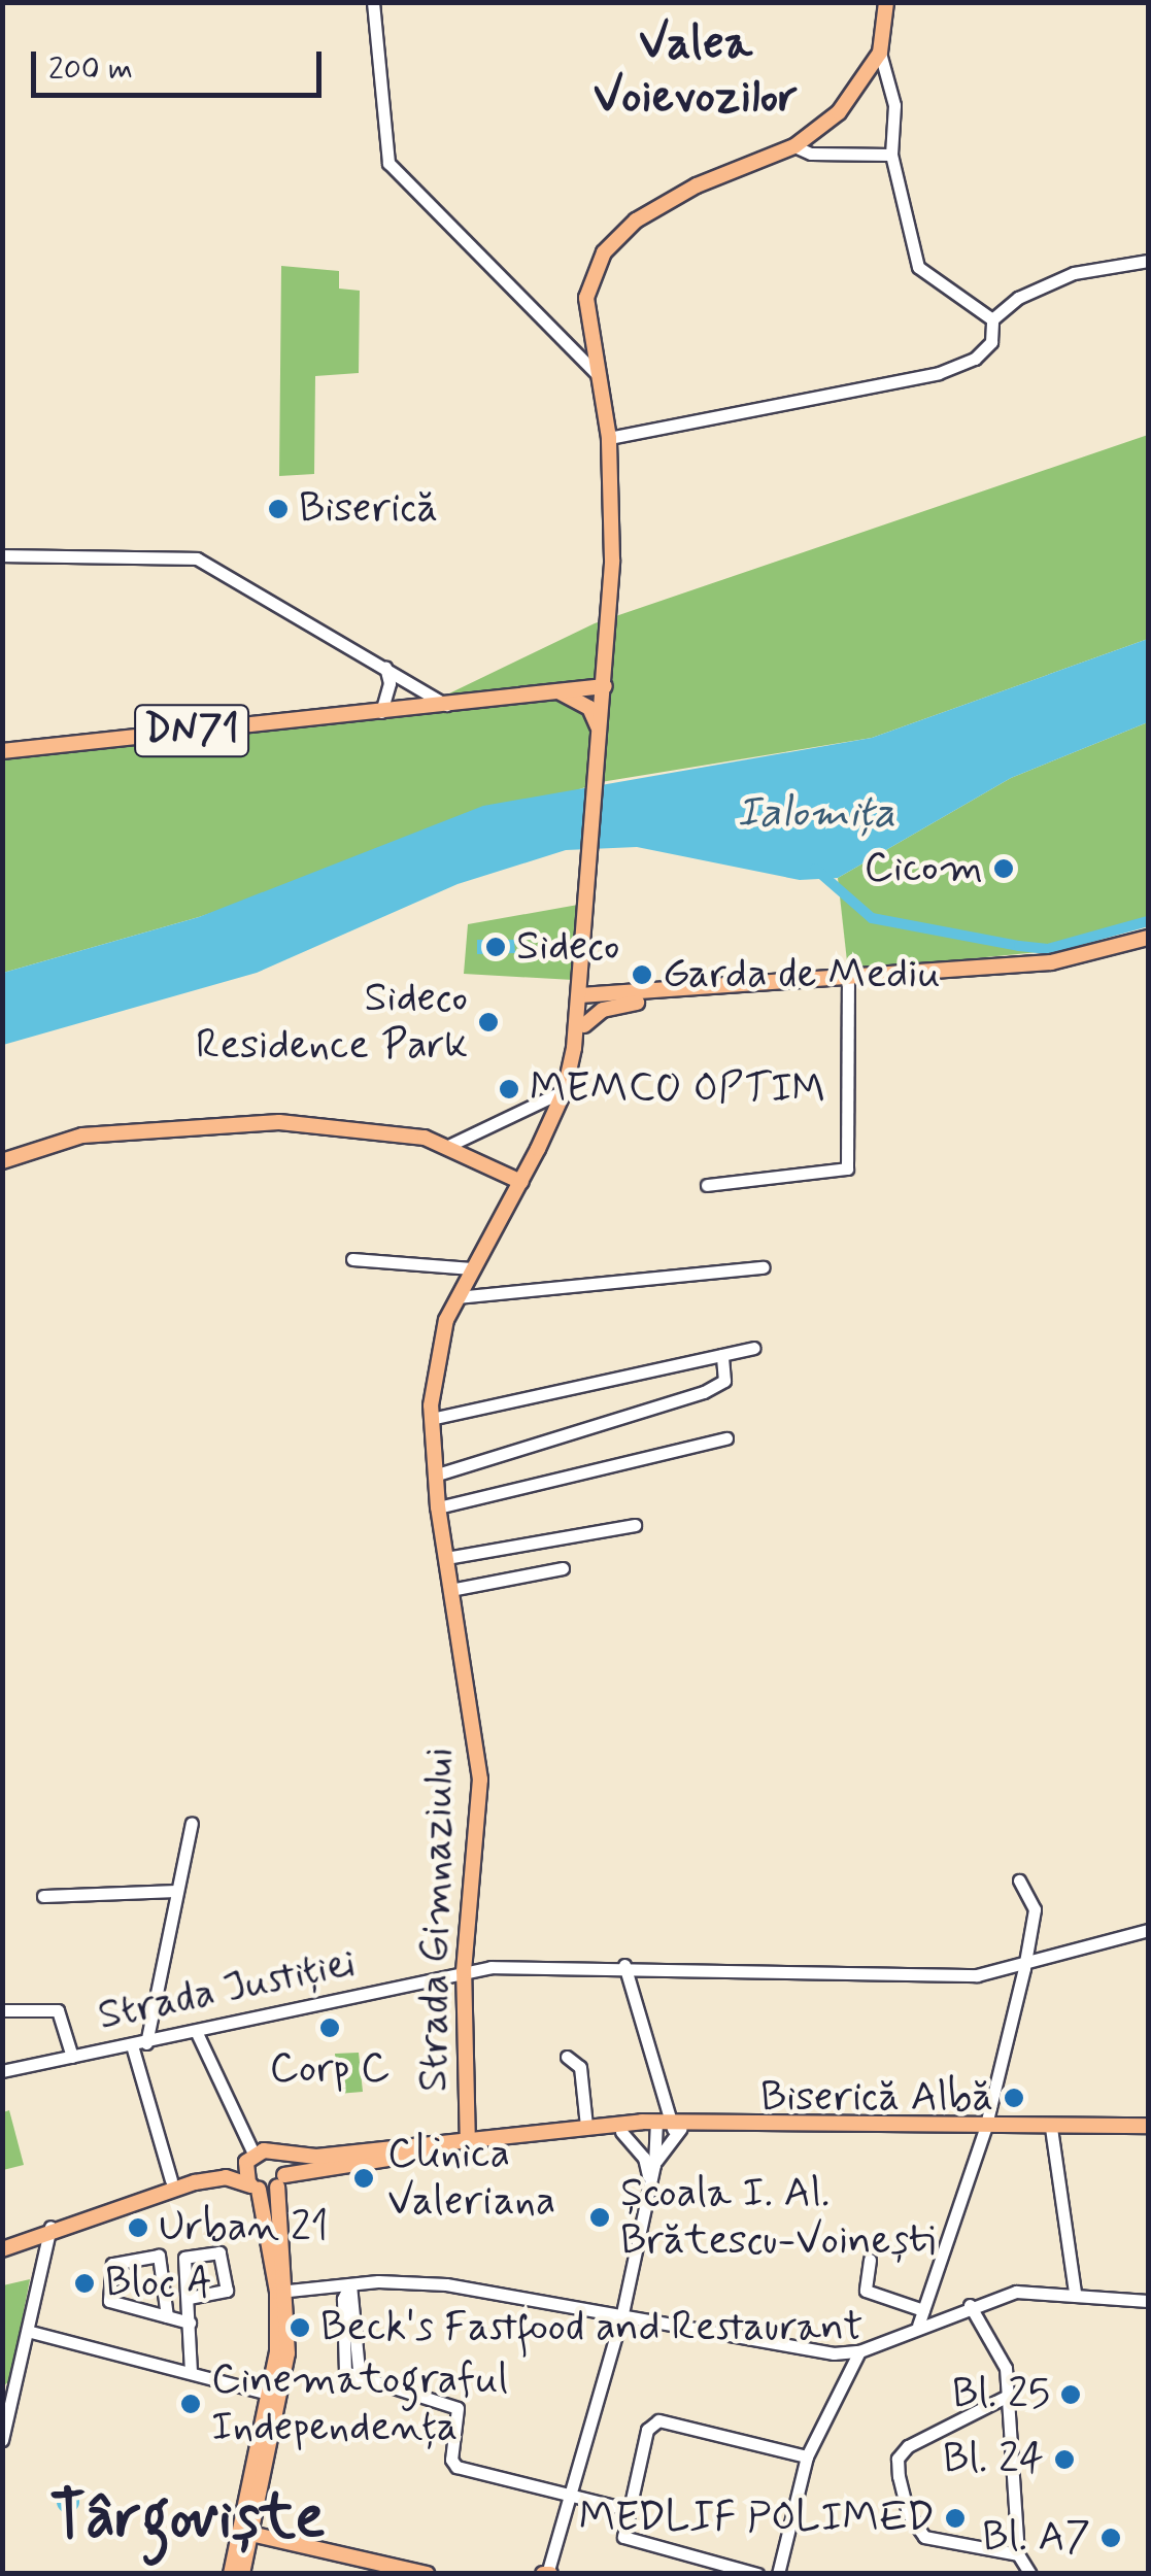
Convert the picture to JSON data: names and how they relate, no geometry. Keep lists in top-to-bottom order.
{
  "streets": {
    "main road": ["DN71", "Strada Gimnaziului"],
    "street": ["Strada Justiției"]
  },
  "crossings": [
    ["Strada Gimnaziului", "Strada Justiției"]
  ],
  "districts": ["Valea Voievozilor", "Târgoviște"],
  "water": ["Ialomița"],
  "places": [
    "Biserică",
    "Cicom",
    "Sideco",
    "Garda de Mediu",
    "Sideco Residence Park",
    "MEMCO OPTIM",
    "Corp C",
    "Biserică Albă",
    "Clinica Valeriana",
    "Școala I. Al. Brătescu-Voinești",
    "Urban 21",
    "Bloc A",
    "Beck's Fastfood and Restaurant",
    "Bl. 25",
    "Cinematograful Independența",
    "Bl. 24",
    "MEDLIF POLIMED",
    "Bl. A7"
  ],
  "scale_bar": "200 m"
}
